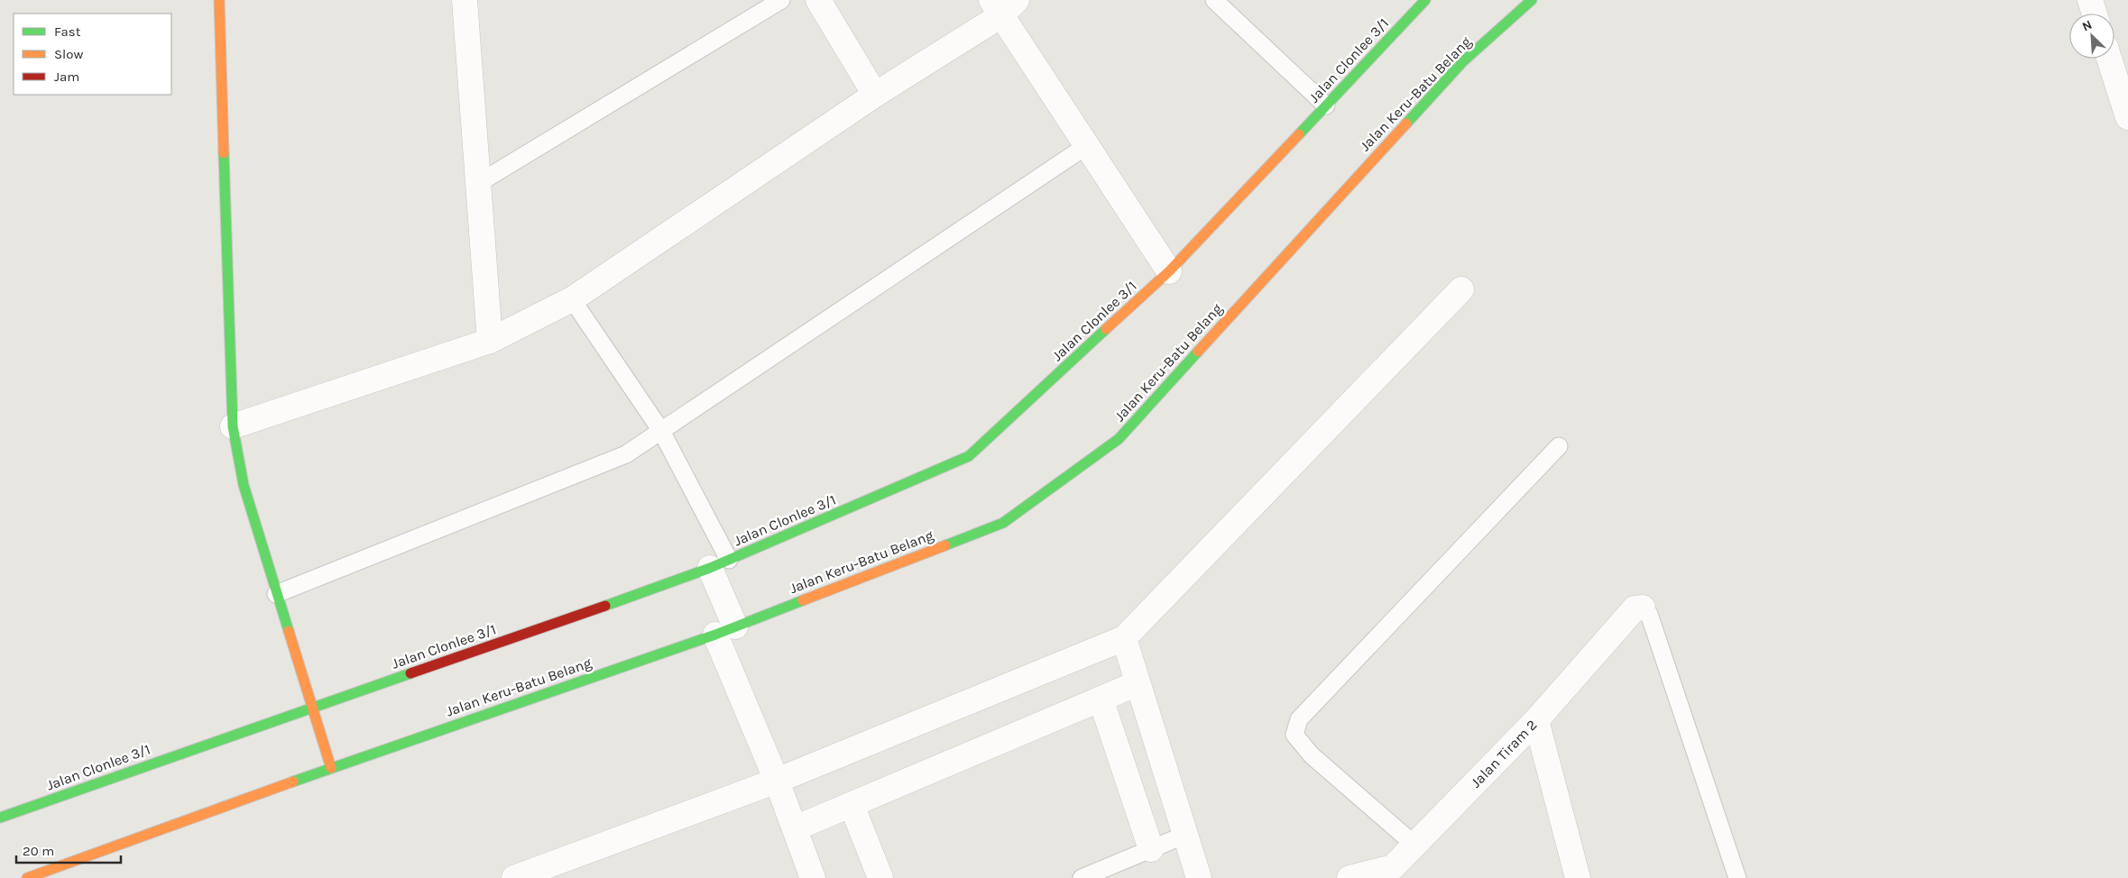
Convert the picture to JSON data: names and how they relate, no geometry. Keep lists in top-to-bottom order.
{
  "streets": {
    "street": ["Jalan Clonlee 3/1", "Jalan Keru-Batu Belang", "Jalan Tiram 2"]
  },
  "legend": ["Fast", "Slow", "Jam"],
  "scale_bar": "20 m",
  "north": "top left"
}
